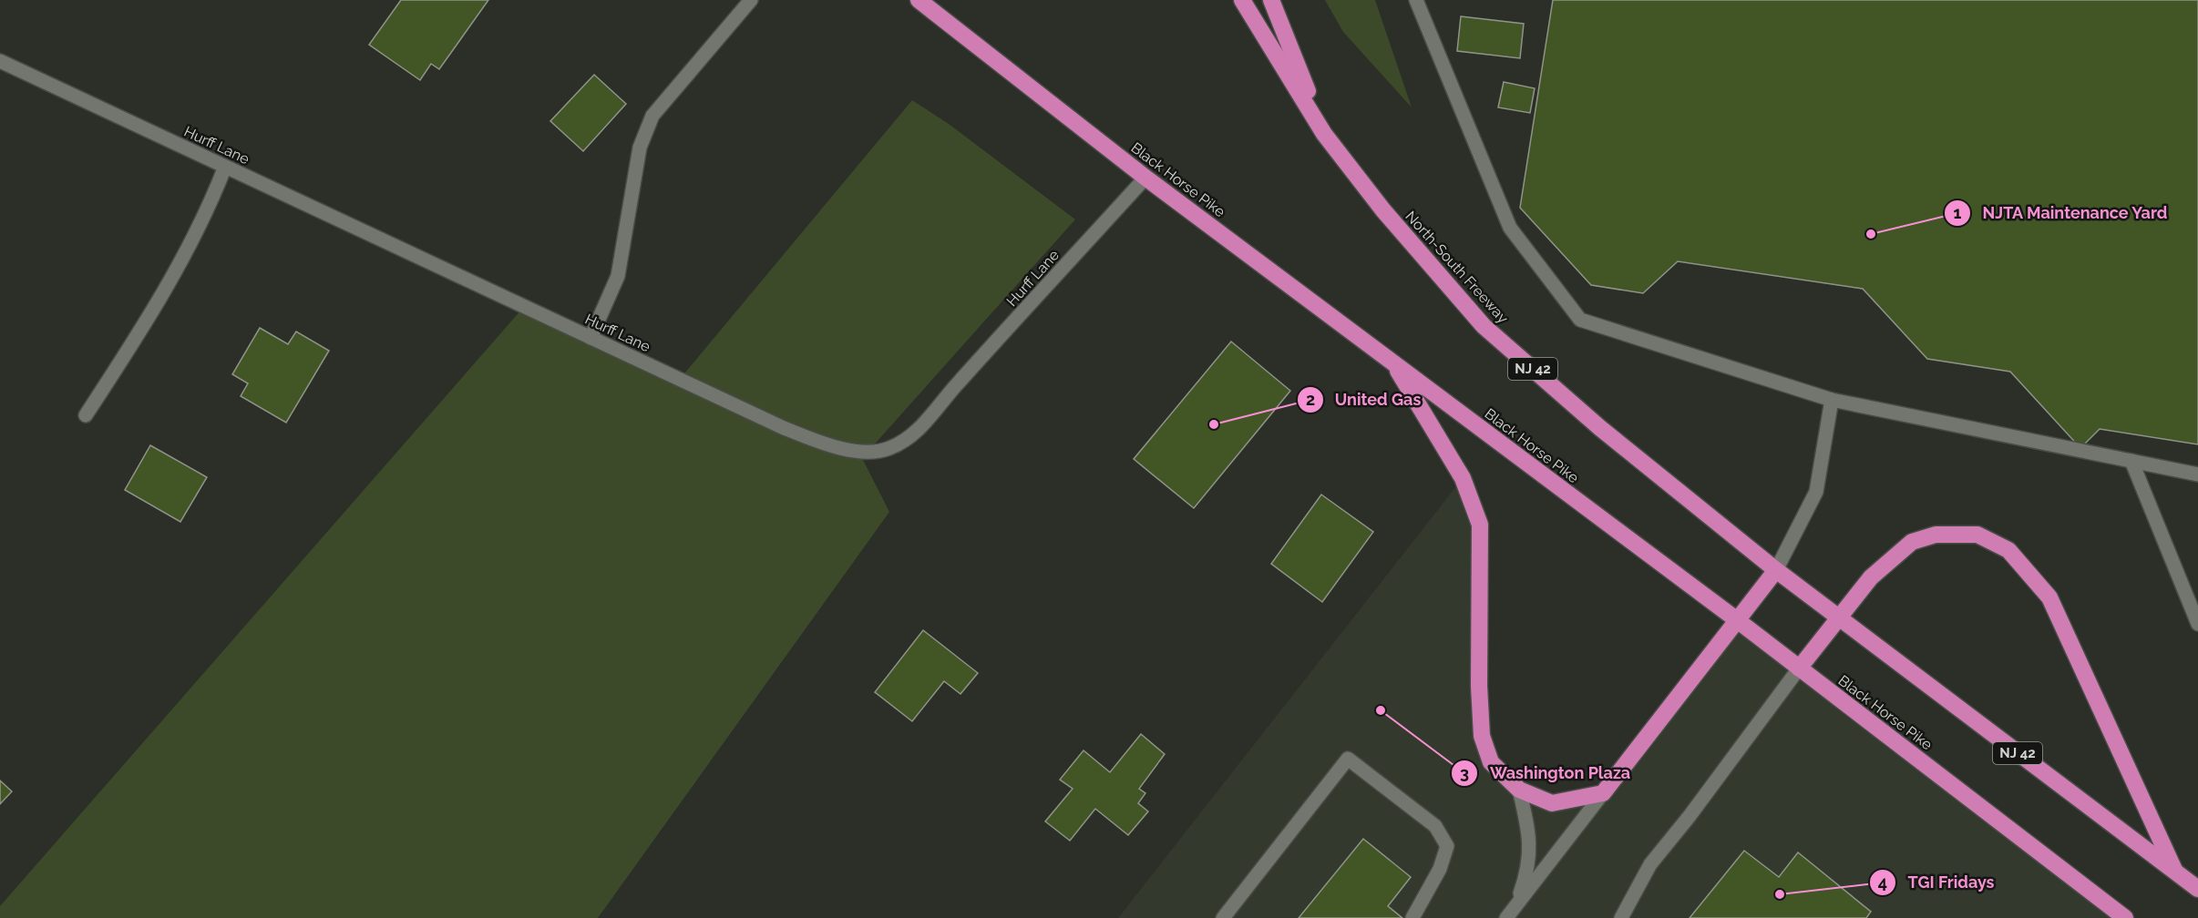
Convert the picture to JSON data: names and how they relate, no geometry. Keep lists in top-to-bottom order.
{
  "streets": {
    "highway": ["Black Horse Pike", "North-South Freeway", "NJ 42"],
    "street": ["Hurff Lane"]
  },
  "crossings": [
    ["Hurff Lane", "Black Horse Pike"],
    ["North-South Freeway", "NJ 42"]
  ],
  "places": [
    "NJTA Maintenance Yard",
    "United Gas",
    "Washington Plaza",
    "TGI Fridays"
  ]
}
